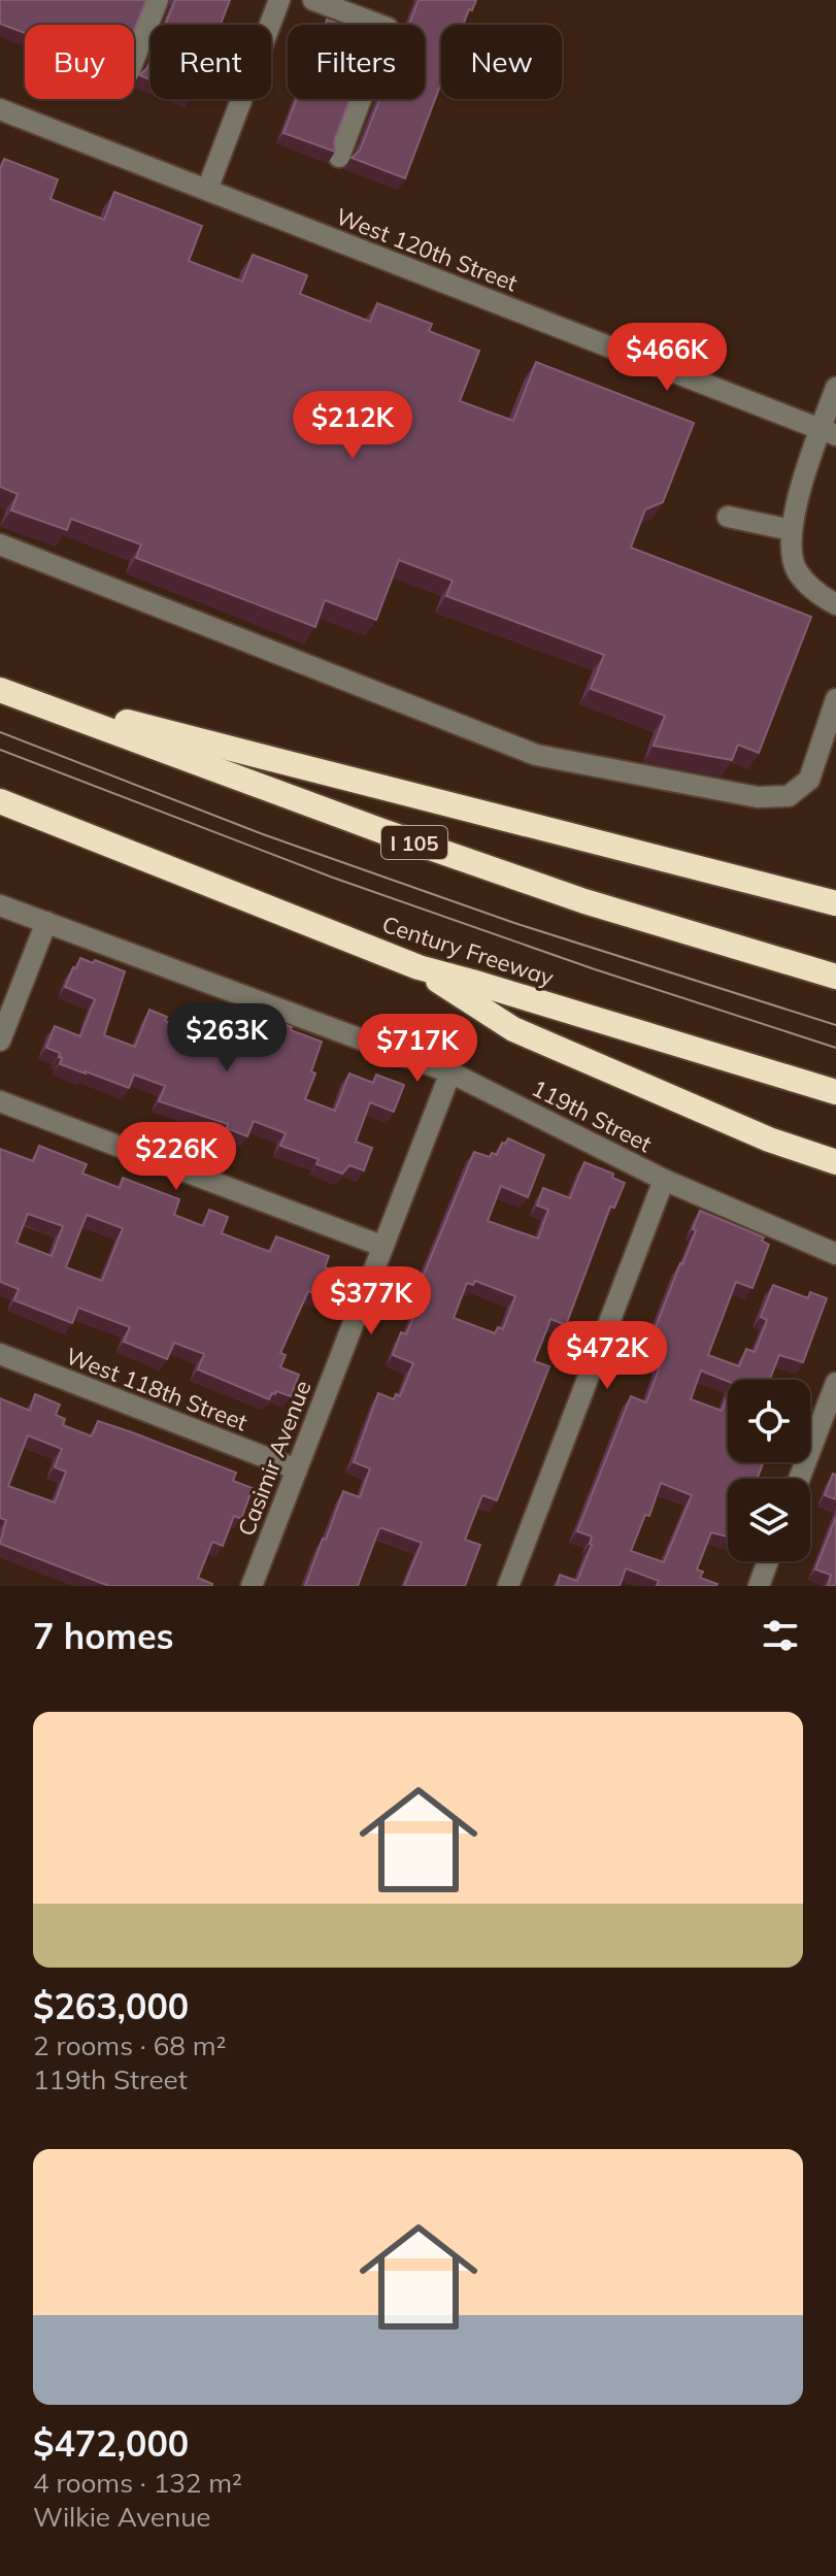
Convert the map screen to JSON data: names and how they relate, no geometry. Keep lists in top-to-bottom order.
{
  "streets": {
    "highway": ["I 105", "Century Freeway"],
    "street": [
      "West 120th Street",
      "119th Street",
      "West 118th Street",
      "Casimir Avenue"
    ]
  },
  "crossings": [
    ["119th Street", "Casimir Avenue"],
    ["West 118th Street", "Casimir Avenue"]
  ],
  "page": {
    "chip": [
      "Buy",
      "Rent",
      "Filters",
      "New"
    ],
    "price": [
      "$466K",
      "$212K",
      "$263K",
      "$717K",
      "$226K",
      "$377K",
      "$472K"
    ],
    "heading": "7 homes",
    "list": [
      {
        "name": "$263,000",
        "note": "2 rooms · 68 m² · 119th Street"
      },
      {
        "name": "$472,000",
        "note": "4 rooms · 132 m² · Wilkie Avenue"
      }
    ]
  }
}
